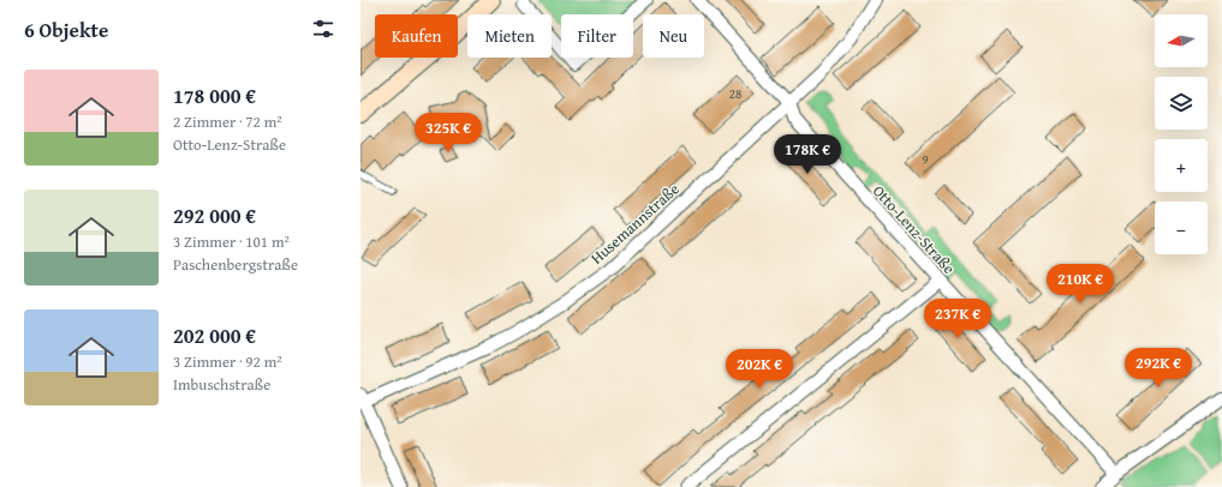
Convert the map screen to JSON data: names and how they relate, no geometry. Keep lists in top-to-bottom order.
{
  "streets": {
    "street": ["Husemannstraße", "Otto-Lenz-Straße"]
  },
  "crossings": [
    ["Husemannstraße", "Otto-Lenz-Straße"]
  ],
  "house_numbers": ["28", "9"],
  "north": "left",
  "page": {
    "heading": "6 Objekte",
    "map_buttons": ["+", "−"],
    "chip": [
      "Kaufen",
      "Mieten",
      "Filter",
      "Neu"
    ],
    "list": [
      {
        "name": "178 000 €",
        "note": "2 Zimmer · 72 m² · Otto-Lenz-Straße"
      },
      {
        "name": "292 000 €",
        "note": "3 Zimmer · 101 m² · Paschenbergstraße"
      },
      {
        "name": "202 000 €",
        "note": "3 Zimmer · 92 m² · Imbuschstraße"
      }
    ],
    "price": [
      "325K €",
      "178K €",
      "210K €",
      "237K €",
      "292K €",
      "202K €"
    ]
  }
}
